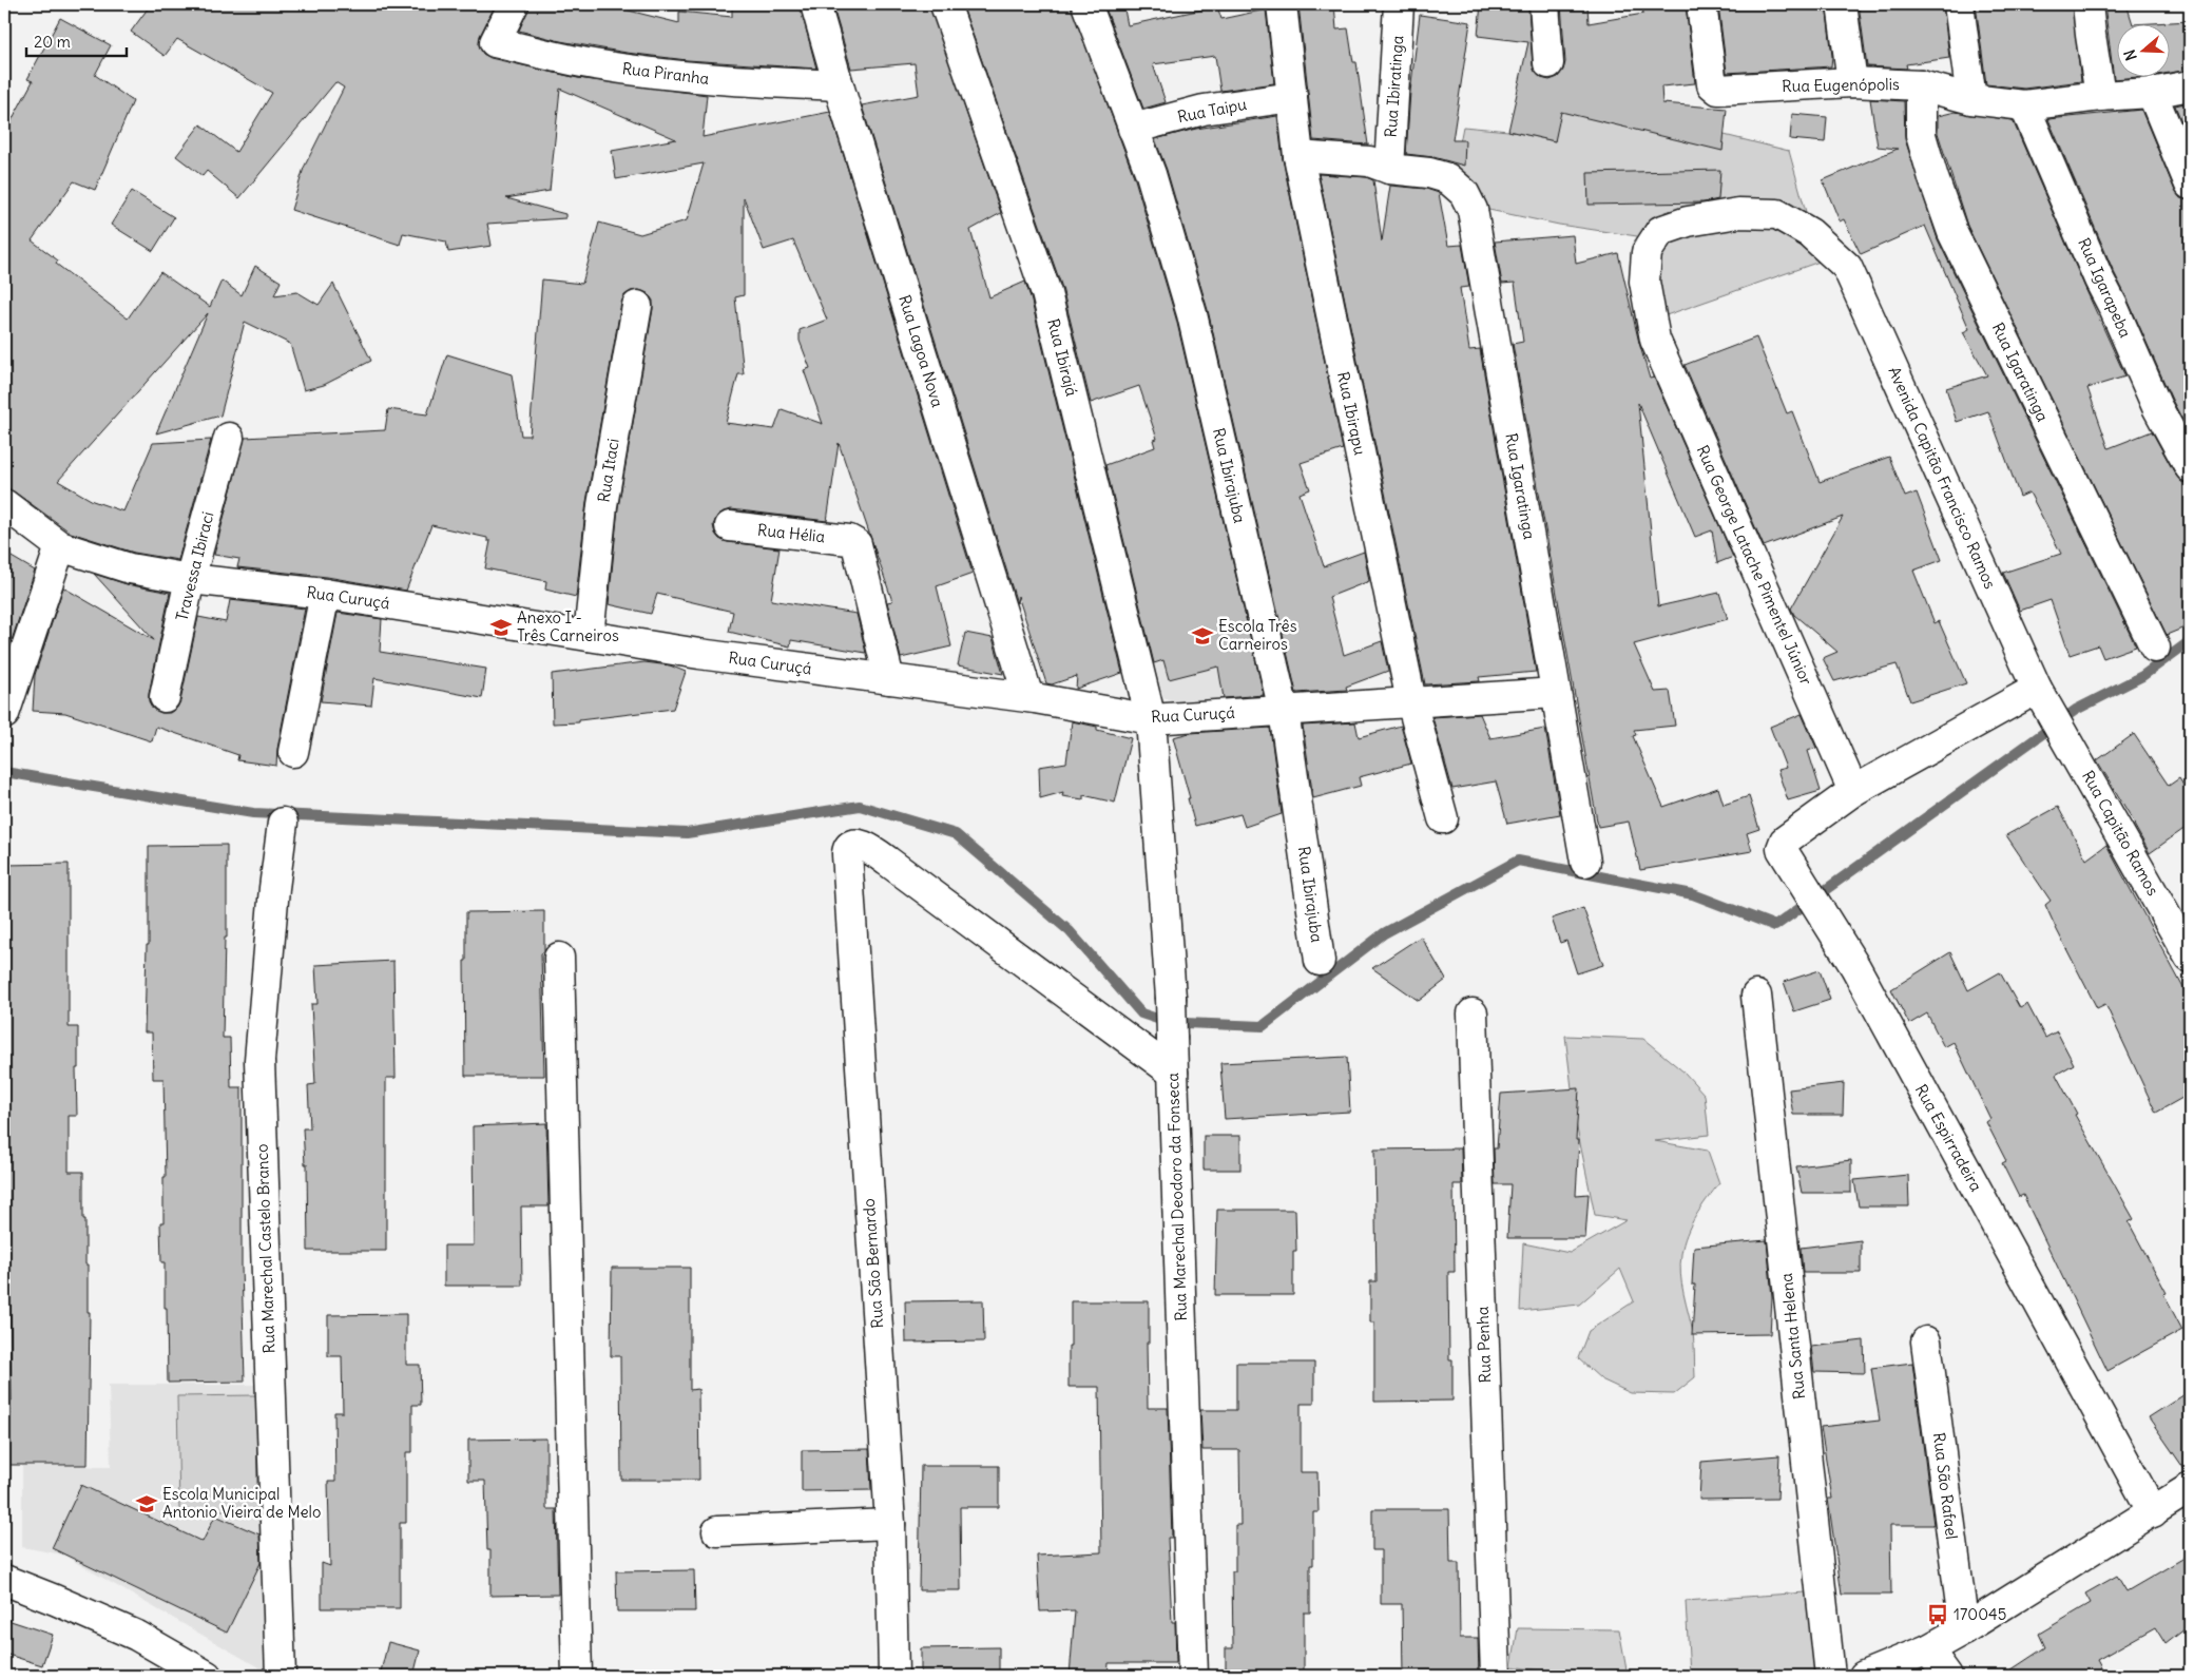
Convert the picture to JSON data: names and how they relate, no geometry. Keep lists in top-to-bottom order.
{
  "streets": {
    "street": [
      "Rua Piranha",
      "Rua Eugenópolis",
      "Rua Ibiratinga",
      "Rua Taipu",
      "Rua Igarapeba",
      "Rua Lagoa Nova",
      "Rua Ibirajá",
      "Rua Igaratinga",
      "Rua Ibirapu",
      "Rua Itaci",
      "Rua Ibirajuba",
      "Avenida Capitão Francisco Ramos",
      "Rua Hélia",
      "Rua George Latache Pimentel Júnior",
      "Travessa Ibiraci",
      "Rua Curuçá",
      "Rua Capitão Ramos",
      "Rua Espirradeira",
      "Rua Marechal Deodoro da Fonseca",
      "Rua Marechal Castelo Branco",
      "Rua São Bernardo",
      "Rua Santa Helena",
      "Rua Penha",
      "Rua São Rafael"
    ]
  },
  "crossings": [
    ["Rua Piranha", "Rua Lagoa Nova"],
    ["Rua Eugenópolis", "Rua Igarapeba"],
    ["Rua Eugenópolis", "Rua Igaratinga"],
    ["Rua Ibiratinga", "Rua Igaratinga"],
    ["Rua Taipu", "Rua Ibirapu"],
    ["Rua Taipu", "Rua Ibirajuba"],
    ["Rua Lagoa Nova", "Rua Curuçá"],
    ["Rua Ibirajá", "Rua Curuçá"],
    ["Rua Ibirajá", "Rua Marechal Deodoro da Fonseca"],
    ["Rua Igaratinga", "Rua Ibirapu"],
    ["Rua Igaratinga", "Rua Curuçá"],
    ["Rua Ibirapu", "Rua Curuçá"],
    ["Rua Itaci", "Rua Curuçá"],
    ["Rua Ibirajuba", "Rua Curuçá"],
    ["Avenida Capitão Francisco Ramos", "Rua George Latache Pimentel Júnior"],
    ["Avenida Capitão Francisco Ramos", "Rua Capitão Ramos"],
    ["Rua Hélia", "Rua Curuçá"],
    ["Rua George Latache Pimentel Júnior", "Rua Espirradeira"],
    ["Travessa Ibiraci", "Rua Curuçá"],
    ["Rua Curuçá", "Rua Marechal Deodoro da Fonseca"],
    ["Rua Marechal Deodoro da Fonseca", "Rua São Bernardo"]
  ],
  "places": {
    "school or university": ["Anexo I - Três Carneiros", "Escola Três Carneiros", "Escola Municipal Antonio Vieira de Melo"],
    "bus stop": ["170045"]
  },
  "scale_bar": "20 m",
  "north": "left"
}
